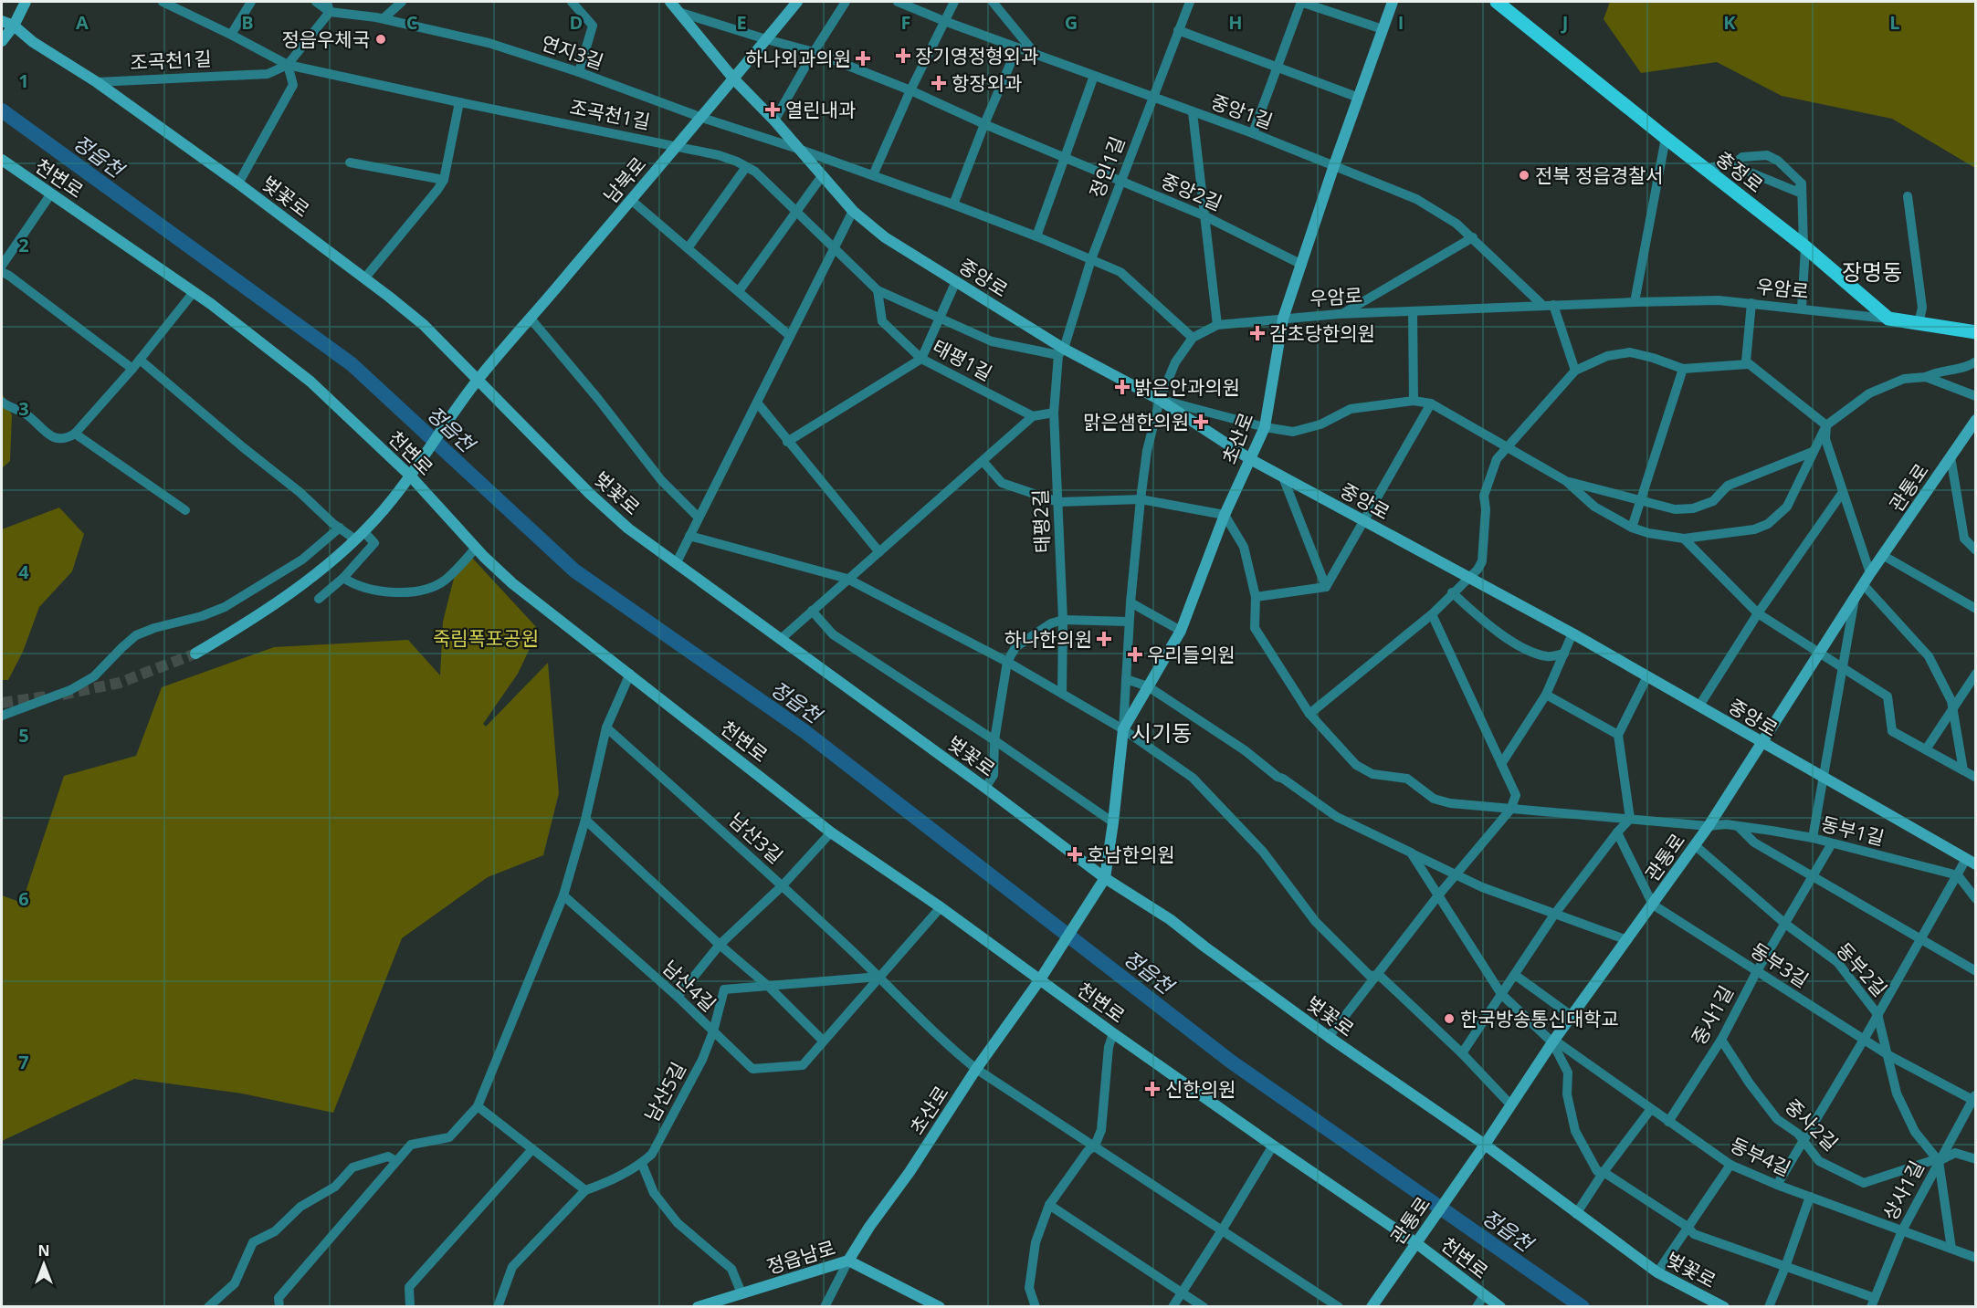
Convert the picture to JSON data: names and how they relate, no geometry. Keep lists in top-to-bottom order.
{
  "streets": {
    "main road": ["충정로"],
    "street": [
      "연지3길",
      "조곡천1길",
      "중앙1길",
      "정인1길",
      "천변로",
      "남북로",
      "중앙2길",
      "벚꽃로",
      "중앙로",
      "우암로",
      "태평1길",
      "초산로",
      "관통로",
      "태평2길",
      "동부1길",
      "남산3길",
      "동부3길",
      "동부2길",
      "남산4길",
      "중사1길",
      "남산5길",
      "중사2길",
      "동부4길",
      "상사1길",
      "정읍남로"
    ]
  },
  "crossings": [
    ["연지3길", "정인1길"],
    ["연지3길", "남북로"],
    ["연지3길", "중앙로"],
    ["연지3길", "우암로"],
    ["조곡천1길", "정인1길"],
    ["조곡천1길", "남북로"],
    ["조곡천1길", "벚꽃로"],
    ["조곡천1길", "중앙로"],
    ["조곡천1길", "태평1길"],
    ["조곡천1길", "태평2길"],
    ["중앙1길", "정인1길"],
    ["중앙1길", "우암로"],
    ["중앙1길", "초산로"],
    ["정인1길", "중앙2길"],
    ["정인1길", "중앙로"],
    ["정인1길", "태평2길"],
    ["충정로", "우암로"],
    ["천변로", "남북로"],
    ["천변로", "초산로"],
    ["천변로", "관통로"],
    ["남북로", "중앙2길"],
    ["남북로", "벚꽃로"],
    ["남북로", "중앙로"],
    ["중앙2길", "중앙로"],
    ["중앙2길", "초산로"],
    ["벚꽃로", "초산로"],
    ["벚꽃로", "관통로"],
    ["중앙로", "우암로"],
    ["중앙로", "초산로"],
    ["중앙로", "관통로"],
    ["중앙로", "태평2길"],
    ["우암로", "초산로"],
    ["초산로", "동부1길"],
    ["초산로", "남산3길"],
    ["초산로", "정읍남로"],
    ["관통로", "동부1길"],
    ["관통로", "동부3길"],
    ["관통로", "동부2길"],
    ["관통로", "동부4길"],
    ["동부1길", "중사1길"],
    ["남산3길", "남산5길"],
    ["동부3길", "동부2길"],
    ["동부3길", "중사1길"],
    ["동부3길", "상사1길"],
    ["동부2길", "중사1길"],
    ["동부2길", "중사2길"],
    ["동부2길", "상사1길"],
    ["남산4길", "남산5길"],
    ["중사1길", "중사2길"],
    ["중사1길", "동부4길"],
    ["중사2길", "상사1길"],
    ["동부4길", "상사1길"]
  ],
  "districts": ["장명동", "시기동"],
  "water": ["정읍천"],
  "parks": ["죽림폭포공원"],
  "places": {
    "other": ["정읍우체국", "전북 정읍경찰서", "한국방송통신대학교"],
    "health": [
      "장기영정형외과",
      "하나외과의원",
      "항장외과",
      "열린내과",
      "감초당한의원",
      "밝은안과의원",
      "맑은샘한의원",
      "하나한의원",
      "우리들의원",
      "호남한의원",
      "신한의원"
    ]
  },
  "north": "top",
  "grid": {
    "columns": [
      "A",
      "B",
      "C",
      "D",
      "E",
      "F",
      "G",
      "H",
      "I",
      "J",
      "K",
      "L"
    ],
    "rows": [
      "1",
      "2",
      "3",
      "4",
      "5",
      "6",
      "7"
    ]
  }
}
